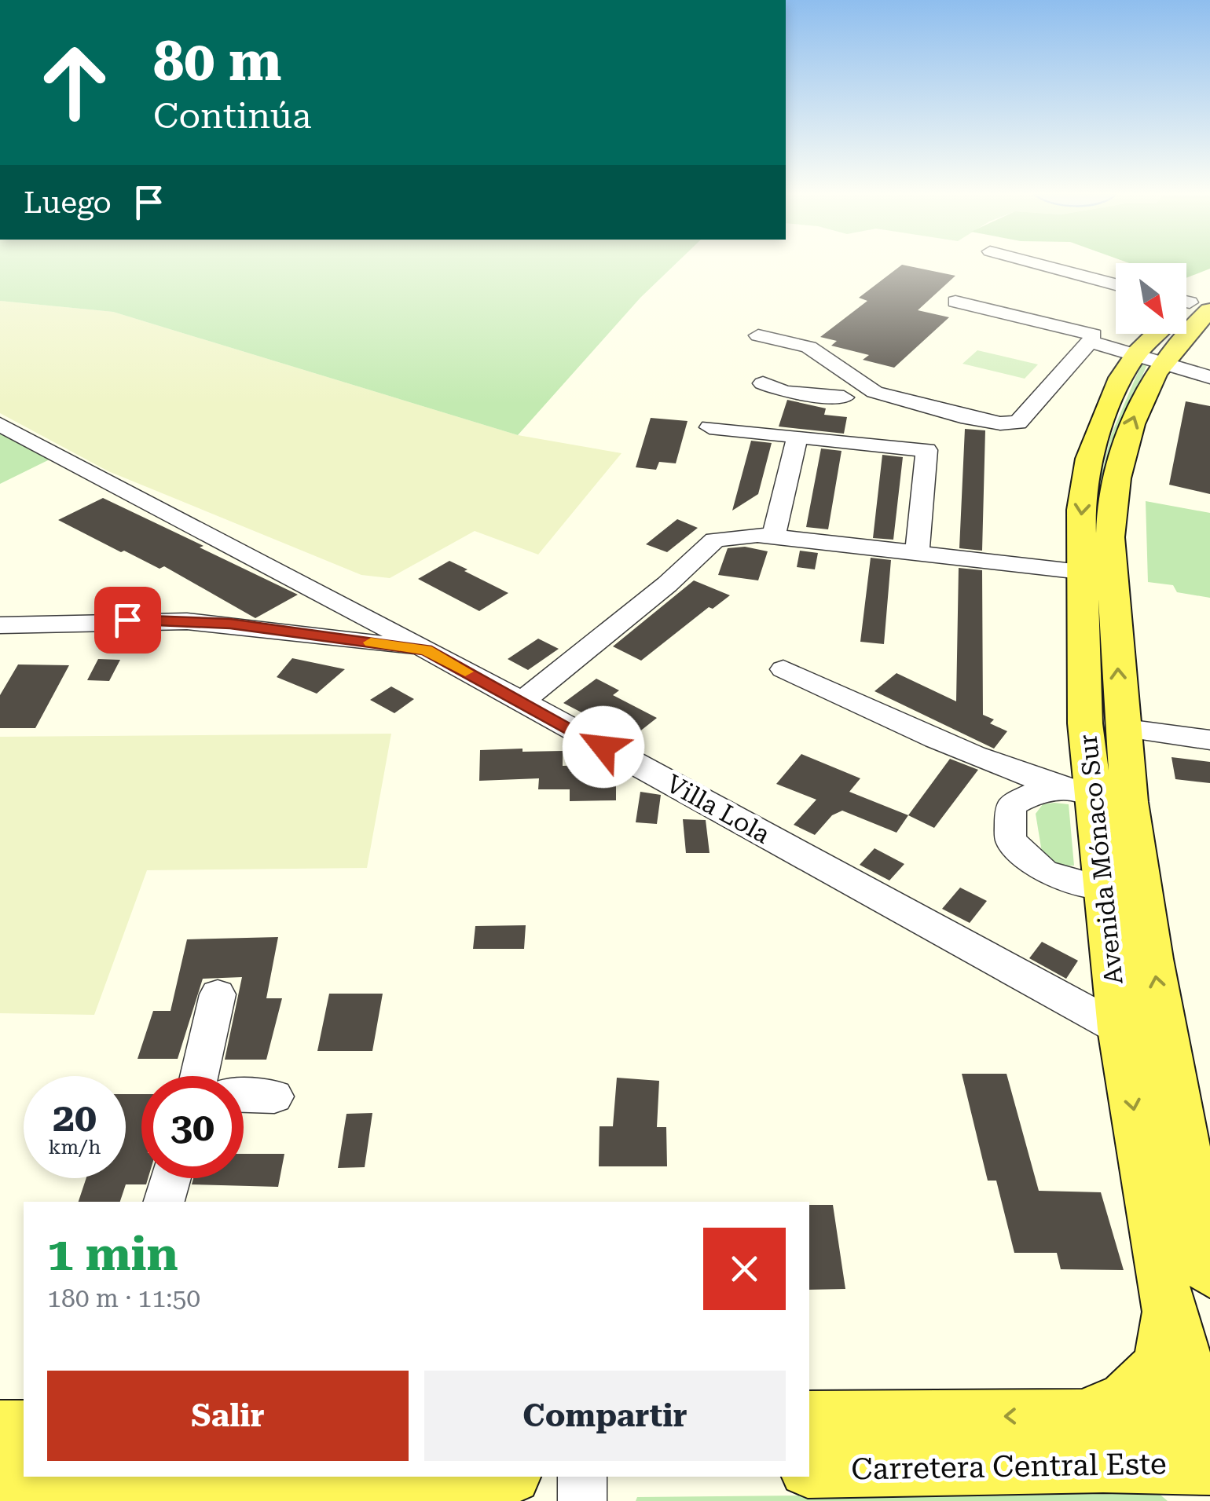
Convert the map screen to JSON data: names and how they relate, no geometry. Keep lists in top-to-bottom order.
{
  "streets": {
    "main road": ["Avenida Mónaco Sur", "Carretera Central Este"],
    "street": ["Villa Lola"]
  },
  "crossings": [
    ["Villa Lola", "Avenida Mónaco Sur"]
  ],
  "north": "bottom right",
  "page": {
    "turn": ["80 m", "Continúa"],
    "then": "Luego",
    "speed": "20 km/h",
    "limit": "30",
    "heading": ["1 min", "180 m · 11:50"],
    "buttons": ["Salir", "Compartir"]
  }
}
